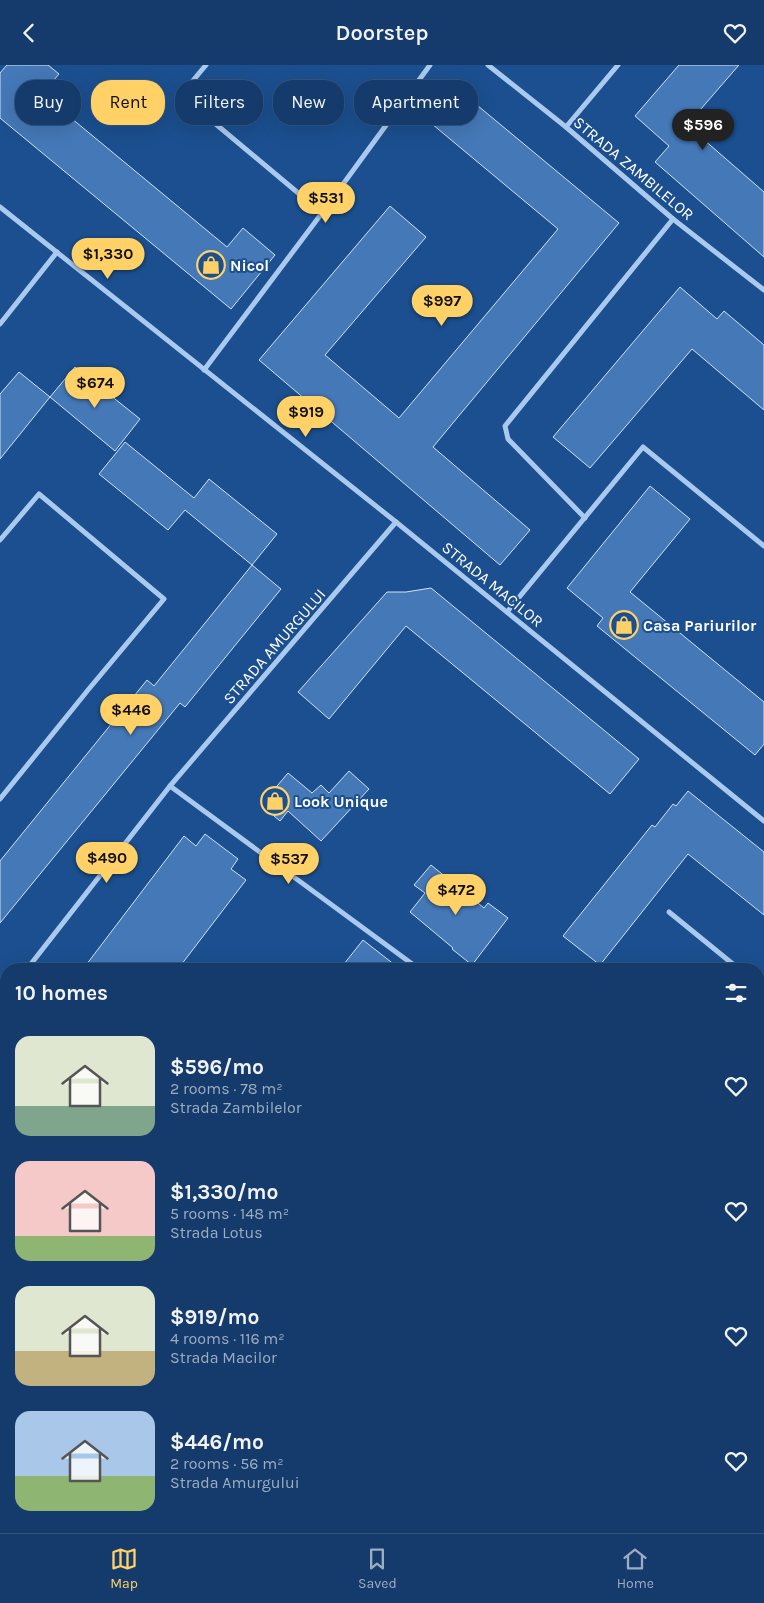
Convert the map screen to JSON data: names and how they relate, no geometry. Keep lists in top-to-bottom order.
{
  "streets": {
    "street": ["STRADA ZAMBILELOR", "STRADA MACILOR", "STRADA AMURGULUI"]
  },
  "crossings": [
    ["STRADA MACILOR", "STRADA AMURGULUI"]
  ],
  "places": {
    "shop": ["Nicol", "Casa Pariurilor", "Look Unique"]
  },
  "page": {
    "header": "Doorstep",
    "chip": [
      "Buy",
      "Rent",
      "Filters",
      "New",
      "Apartment"
    ],
    "price": [
      "$596",
      "$531",
      "$1,330",
      "$997",
      "$674",
      "$919",
      "$446",
      "$490",
      "$537",
      "$472"
    ],
    "heading": "10 homes",
    "list": [
      {
        "name": "$596/mo",
        "note": "2 rooms · 78 m² · Strada Zambilelor"
      },
      {
        "name": "$1,330/mo",
        "note": "5 rooms · 148 m² · Strada Lotus"
      },
      {
        "name": "$919/mo",
        "note": "4 rooms · 116 m² · Strada Macilor"
      },
      {
        "name": "$446/mo",
        "note": "2 rooms · 56 m² · Strada Amurgului"
      }
    ],
    "tabs": ["Map", "Saved", "Home"]
  }
}
